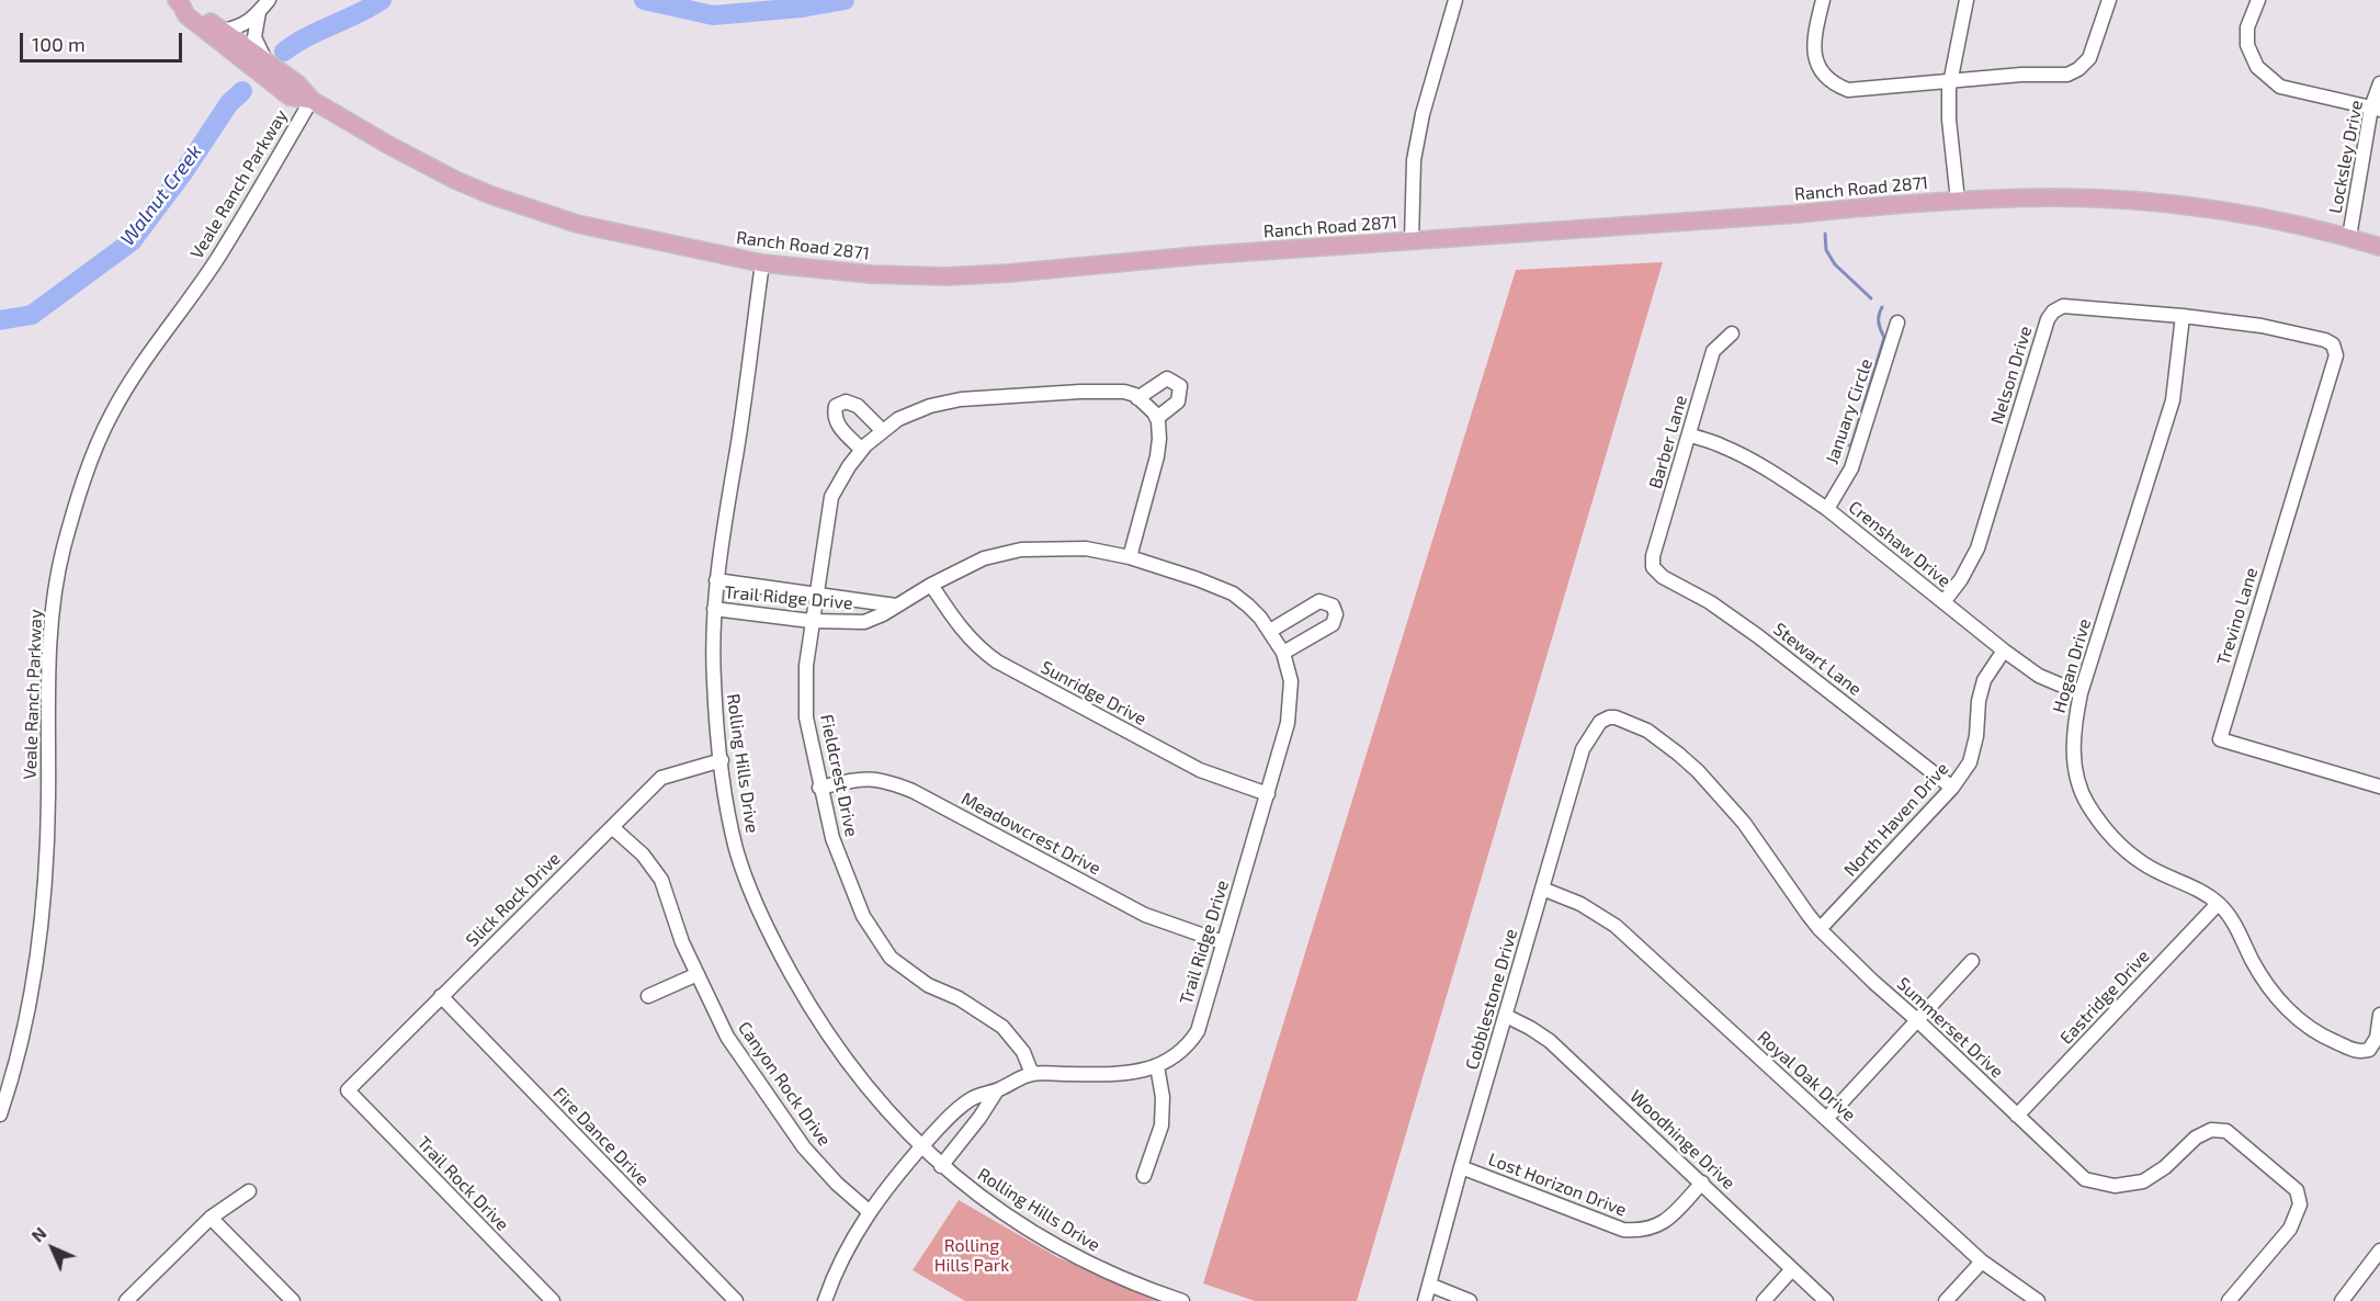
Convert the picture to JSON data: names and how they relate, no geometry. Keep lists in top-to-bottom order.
{
  "streets": {
    "main road": ["Ranch Road 2871"],
    "street": [
      "Locksley Drive",
      "Veale Ranch Parkway",
      "Nelson Drive",
      "January Circle",
      "Barber Lane",
      "Crenshaw Drive",
      "Trail Ridge Drive",
      "Trevino Lane",
      "Stewart Lane",
      "Hogan Drive",
      "Sunridge Drive",
      "Rolling Hills Drive",
      "Fieldcrest Drive",
      "North Haven Drive",
      "Meadowcrest Drive",
      "Slick Rock Drive",
      "Eastridge Drive",
      "Cobblestone Drive",
      "Summerset Drive",
      "Royal Oak Drive",
      "Canyon Rock Drive",
      "Fire Dance Drive",
      "Woodhinge Drive",
      "Trail Rock Drive",
      "Lost Horizon Drive"
    ]
  },
  "crossings": [
    ["Locksley Drive", "Ranch Road 2871"],
    ["Veale Ranch Parkway", "Ranch Road 2871"],
    ["Ranch Road 2871", "Rolling Hills Drive"],
    ["Nelson Drive", "Crenshaw Drive"],
    ["Nelson Drive", "Trevino Lane"],
    ["Nelson Drive", "Hogan Drive"],
    ["January Circle", "Crenshaw Drive"],
    ["Barber Lane", "Crenshaw Drive"],
    ["Barber Lane", "Stewart Lane"],
    ["Crenshaw Drive", "Hogan Drive"],
    ["Crenshaw Drive", "North Haven Drive"],
    ["Trail Ridge Drive", "Sunridge Drive"],
    ["Trail Ridge Drive", "Rolling Hills Drive"],
    ["Trail Ridge Drive", "Fieldcrest Drive"],
    ["Trail Ridge Drive", "Meadowcrest Drive"],
    ["Trail Ridge Drive", "Canyon Rock Drive"],
    ["Stewart Lane", "North Haven Drive"],
    ["Hogan Drive", "Eastridge Drive"],
    ["Rolling Hills Drive", "Slick Rock Drive"],
    ["Fieldcrest Drive", "Meadowcrest Drive"],
    ["North Haven Drive", "Summerset Drive"],
    ["Slick Rock Drive", "Canyon Rock Drive"],
    ["Slick Rock Drive", "Fire Dance Drive"],
    ["Slick Rock Drive", "Trail Rock Drive"],
    ["Eastridge Drive", "Summerset Drive"],
    ["Cobblestone Drive", "Summerset Drive"],
    ["Cobblestone Drive", "Royal Oak Drive"],
    ["Cobblestone Drive", "Woodhinge Drive"],
    ["Cobblestone Drive", "Lost Horizon Drive"],
    ["Woodhinge Drive", "Lost Horizon Drive"]
  ],
  "water": ["Walnut Creek"],
  "parks": ["Rolling Hills Park"],
  "scale_bar": "100 m",
  "north": "top left"
}
